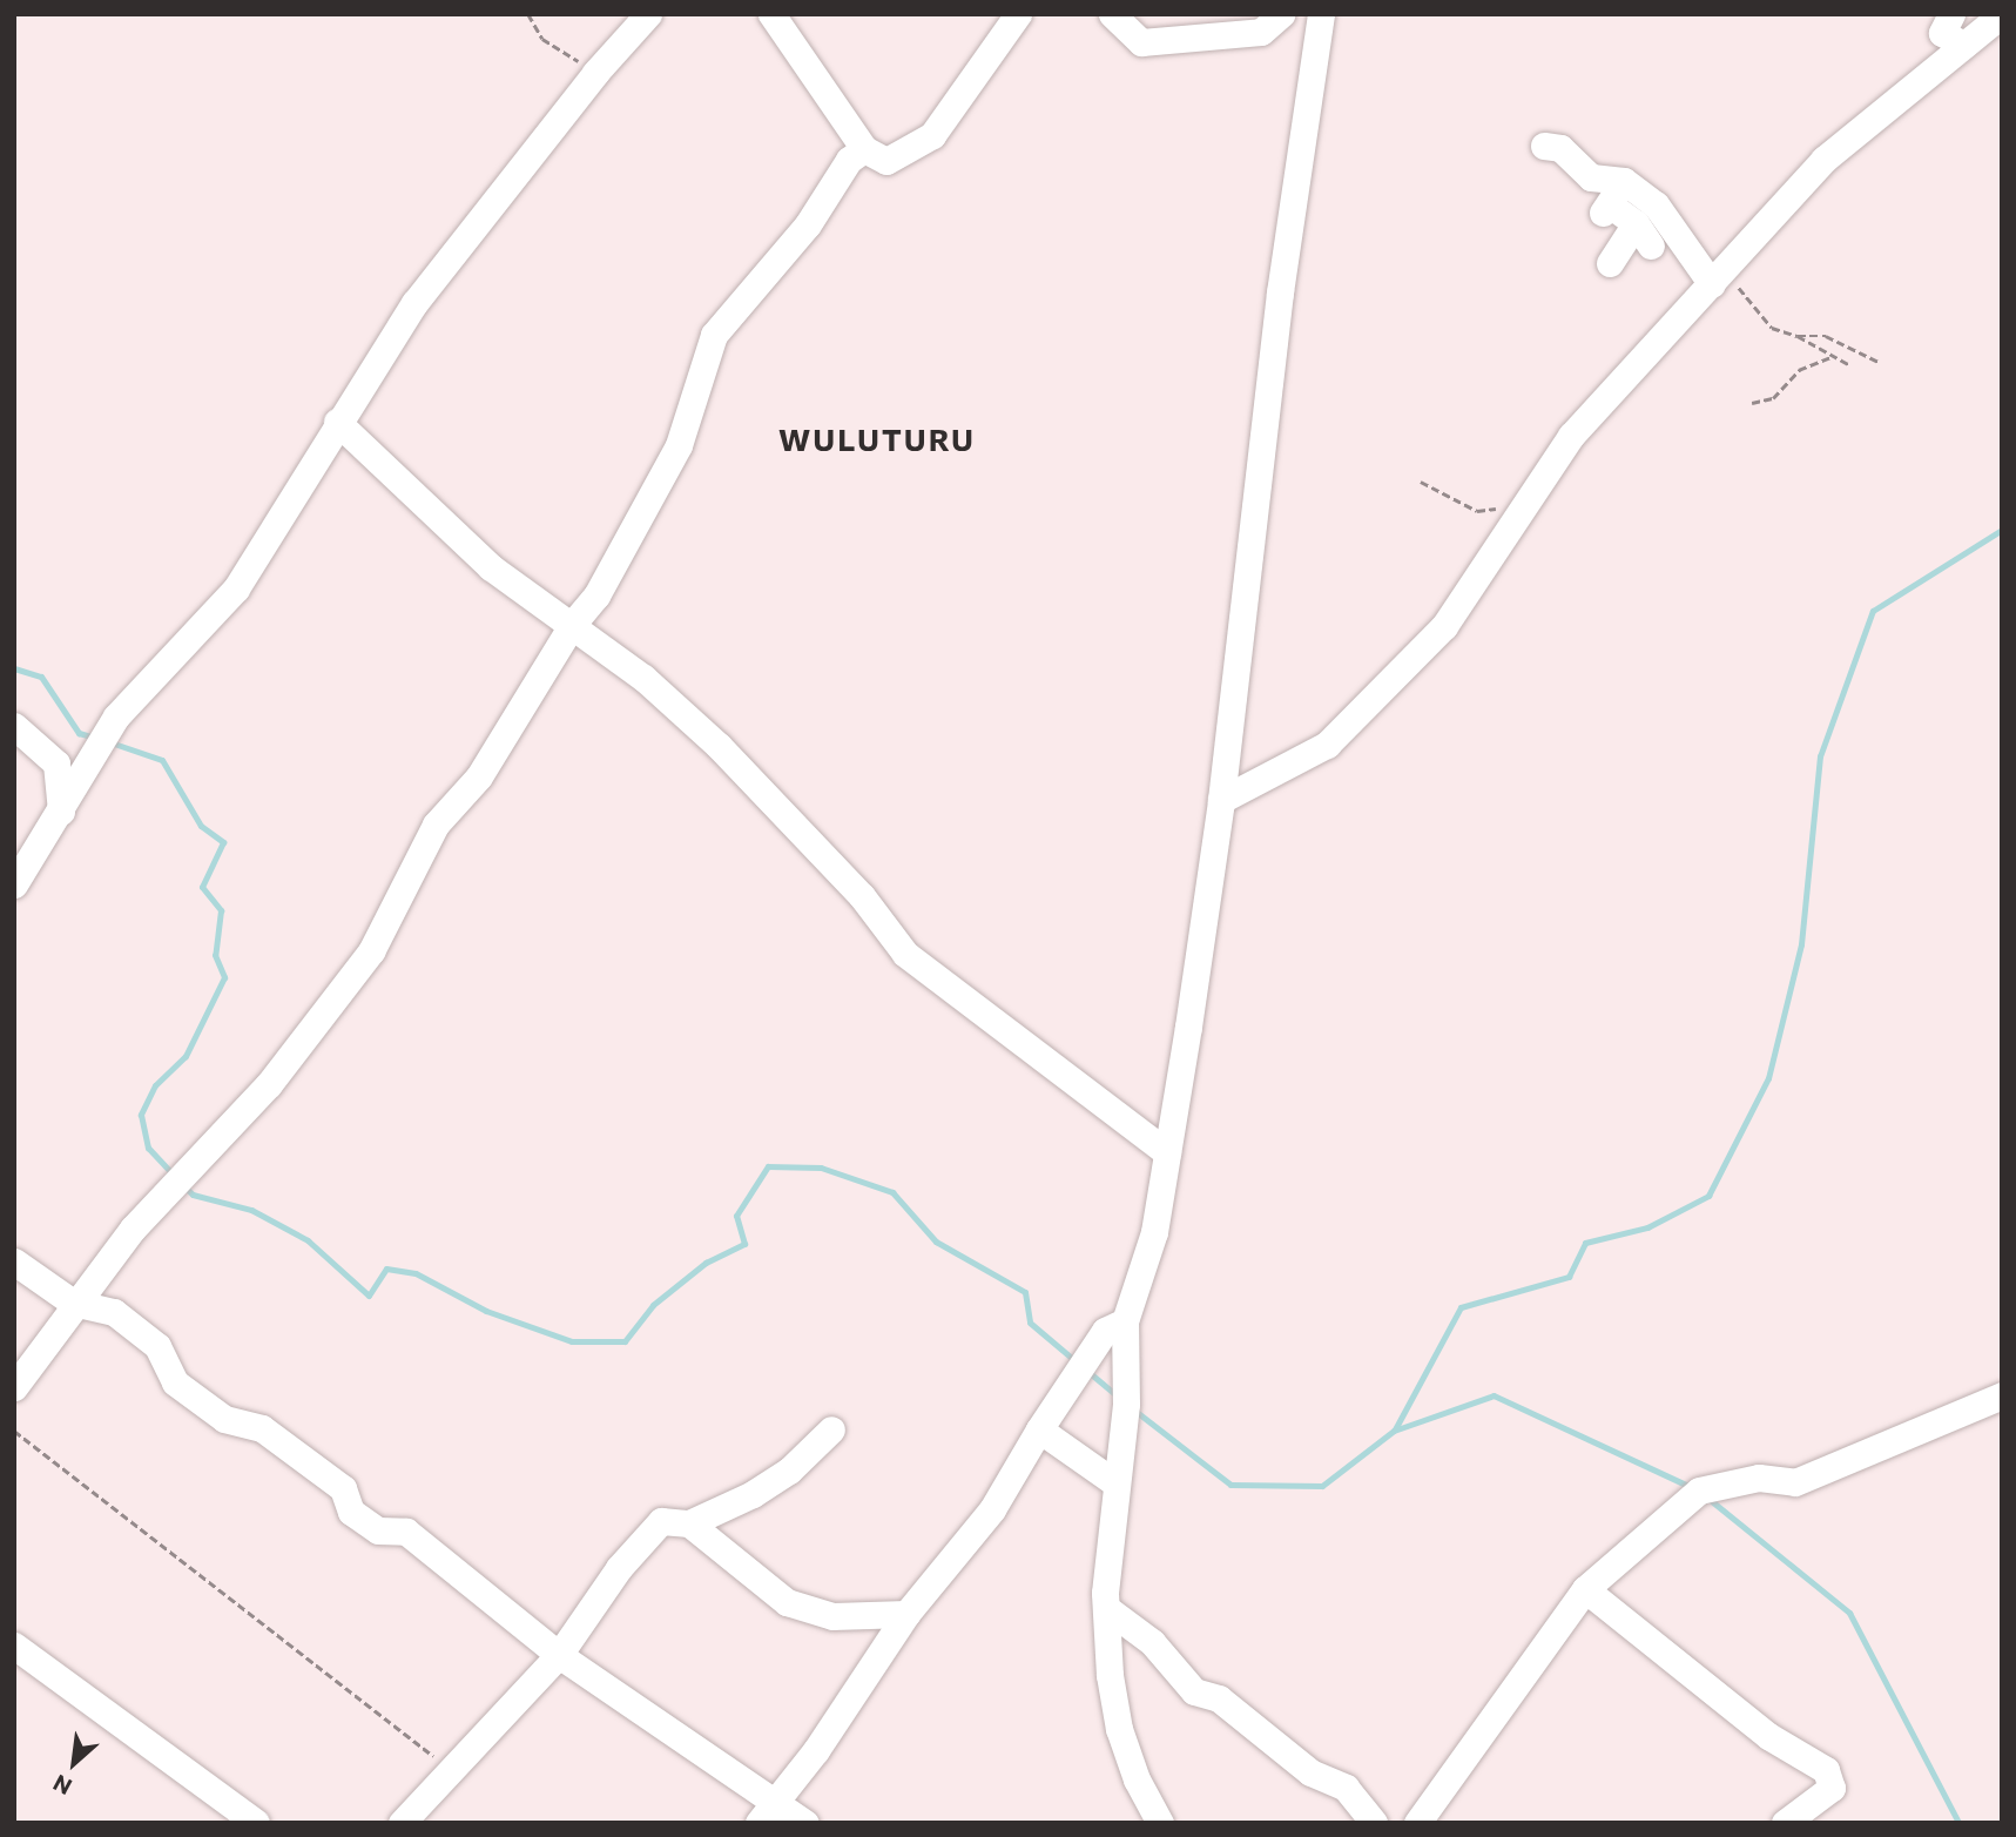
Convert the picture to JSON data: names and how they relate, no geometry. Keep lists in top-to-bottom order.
{
  "districts": ["WULUTURU"],
  "north": "bottom left"
}
